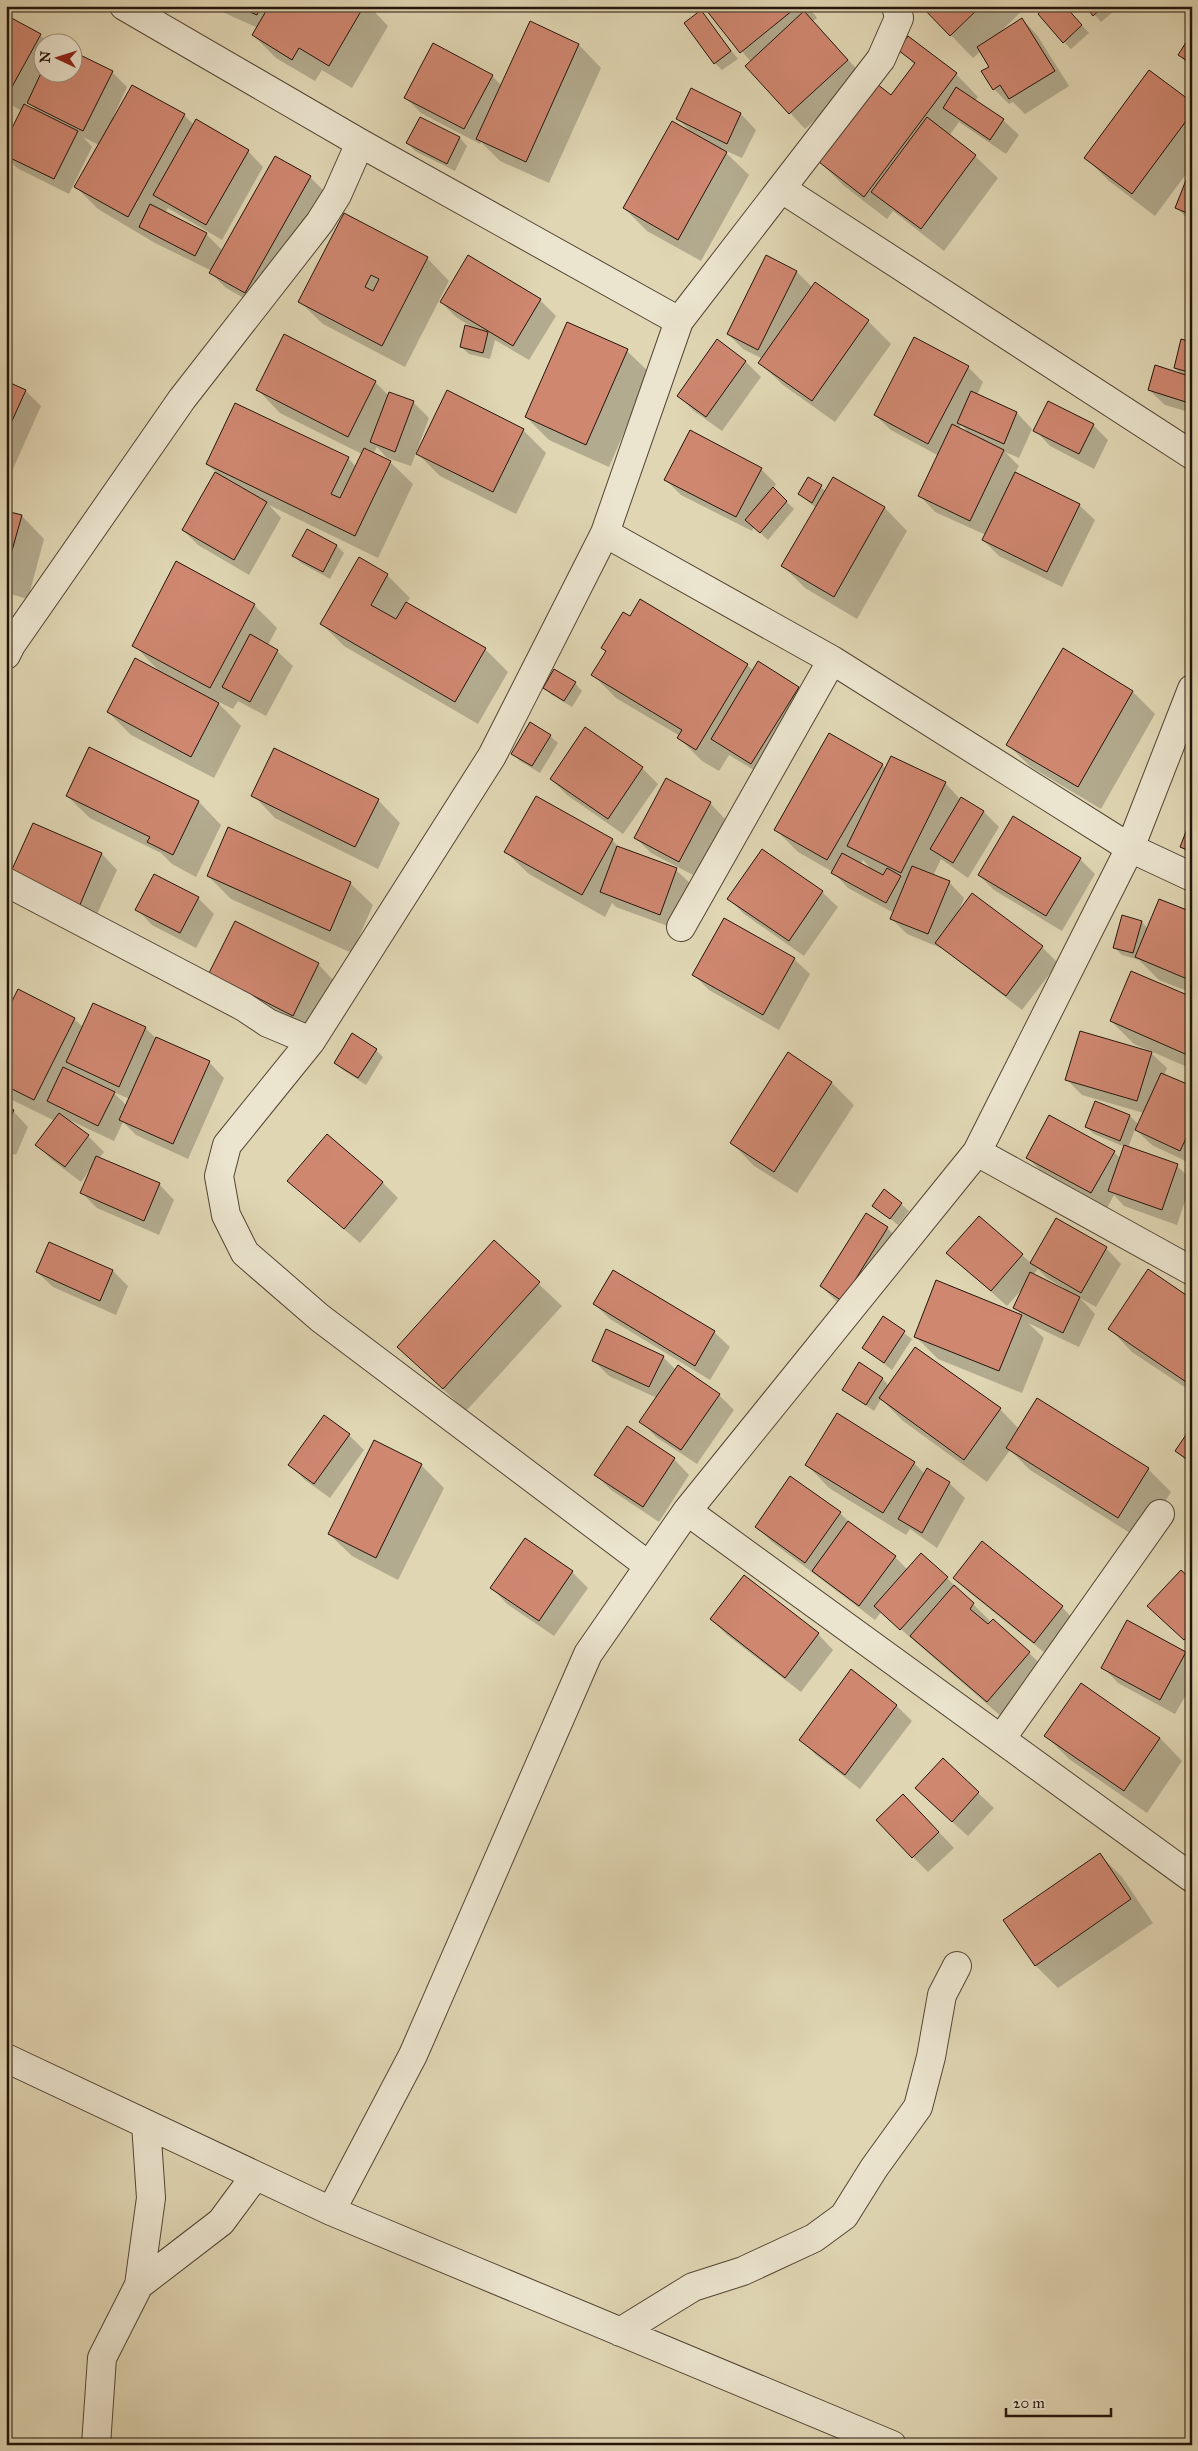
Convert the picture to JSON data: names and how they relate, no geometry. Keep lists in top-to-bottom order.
{
  "scale_bar": "20 m",
  "north": "left"
}
